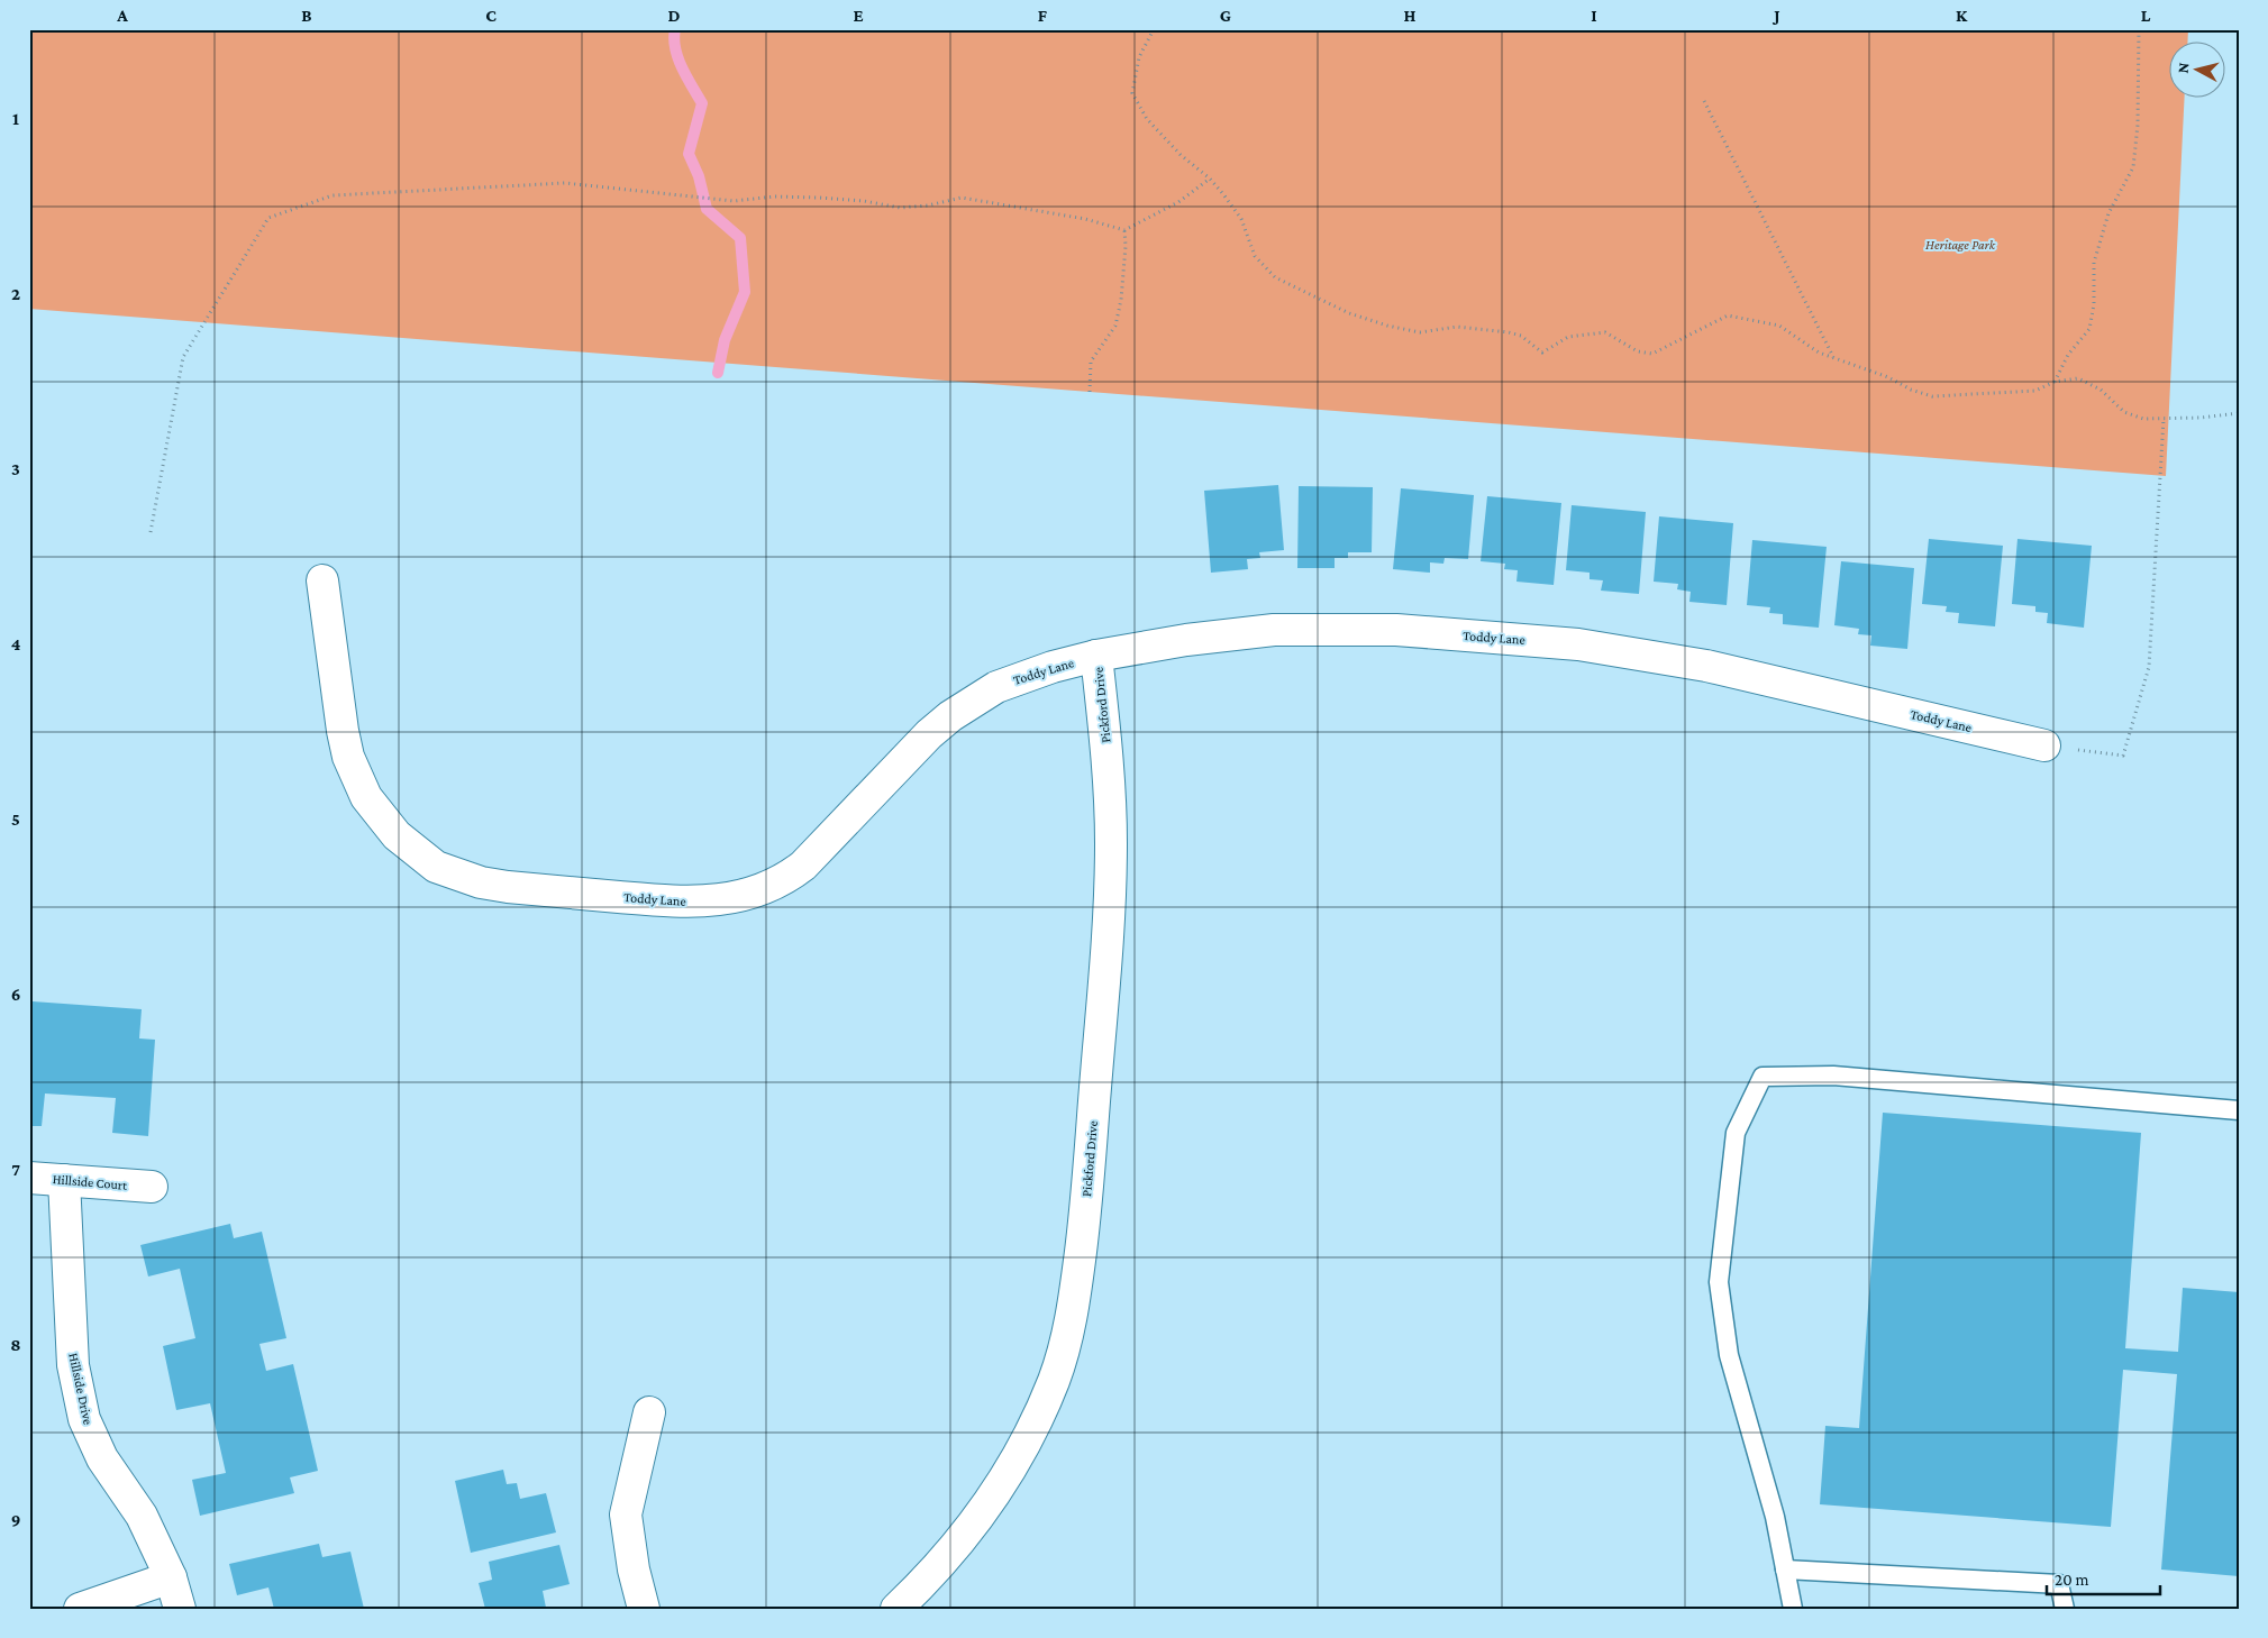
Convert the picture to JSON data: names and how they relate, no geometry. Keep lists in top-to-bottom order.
{
  "streets": {
    "street": [
      "Toddy Lane",
      "Pickford Drive",
      "Hillside Court",
      "Hillside Drive"
    ]
  },
  "crossings": [
    ["Toddy Lane", "Pickford Drive"],
    ["Hillside Court", "Hillside Drive"]
  ],
  "parks": ["Heritage Park"],
  "scale_bar": "20 m",
  "north": "left",
  "grid": {
    "columns": [
      "A",
      "B",
      "C",
      "D",
      "E",
      "F",
      "G",
      "H",
      "I",
      "J",
      "K",
      "L"
    ],
    "rows": [
      "1",
      "2",
      "3",
      "4",
      "5",
      "6",
      "7",
      "8",
      "9"
    ]
  }
}
